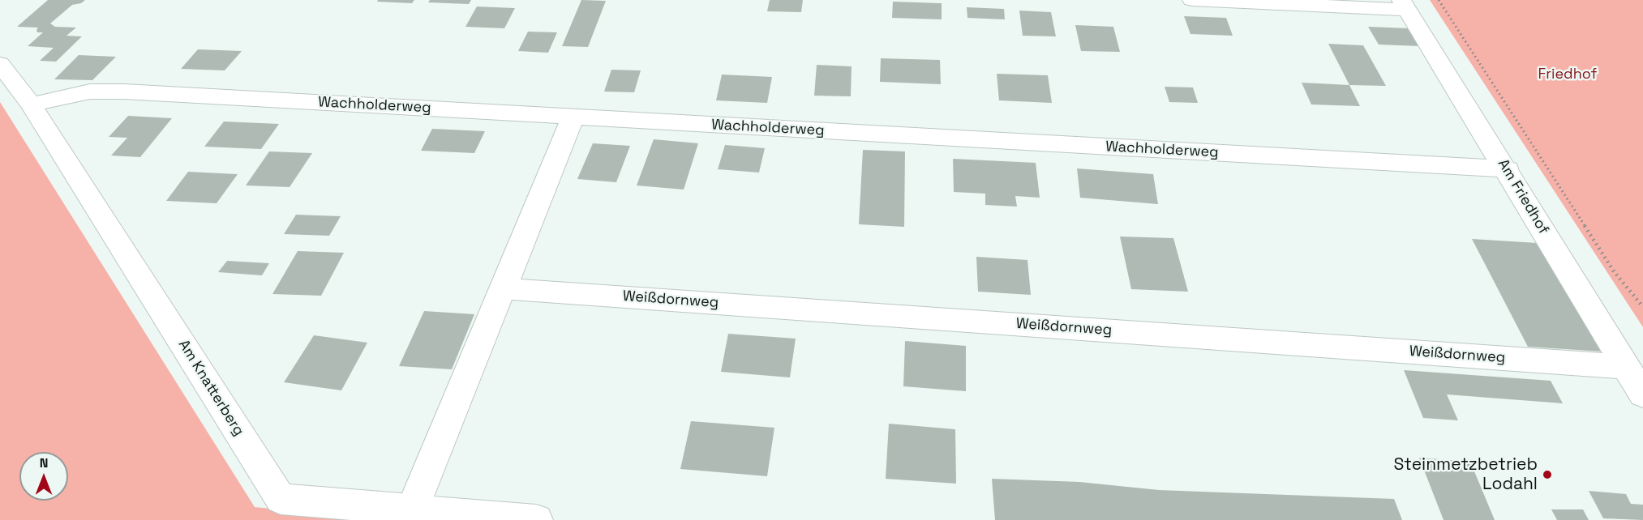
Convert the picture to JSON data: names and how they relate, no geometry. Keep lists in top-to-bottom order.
{
  "streets": {
    "street": [
      "Wachholderweg",
      "Am Friedhof",
      "Weißdornweg",
      "Am Knatterberg"
    ]
  },
  "crossings": [
    ["Wachholderweg", "Am Friedhof"],
    ["Wachholderweg", "Am Knatterberg"],
    ["Am Friedhof", "Weißdornweg"]
  ],
  "parks": ["Friedhof"],
  "places": ["Steinmetzbetrieb Lodahl"],
  "north": "top"
}
